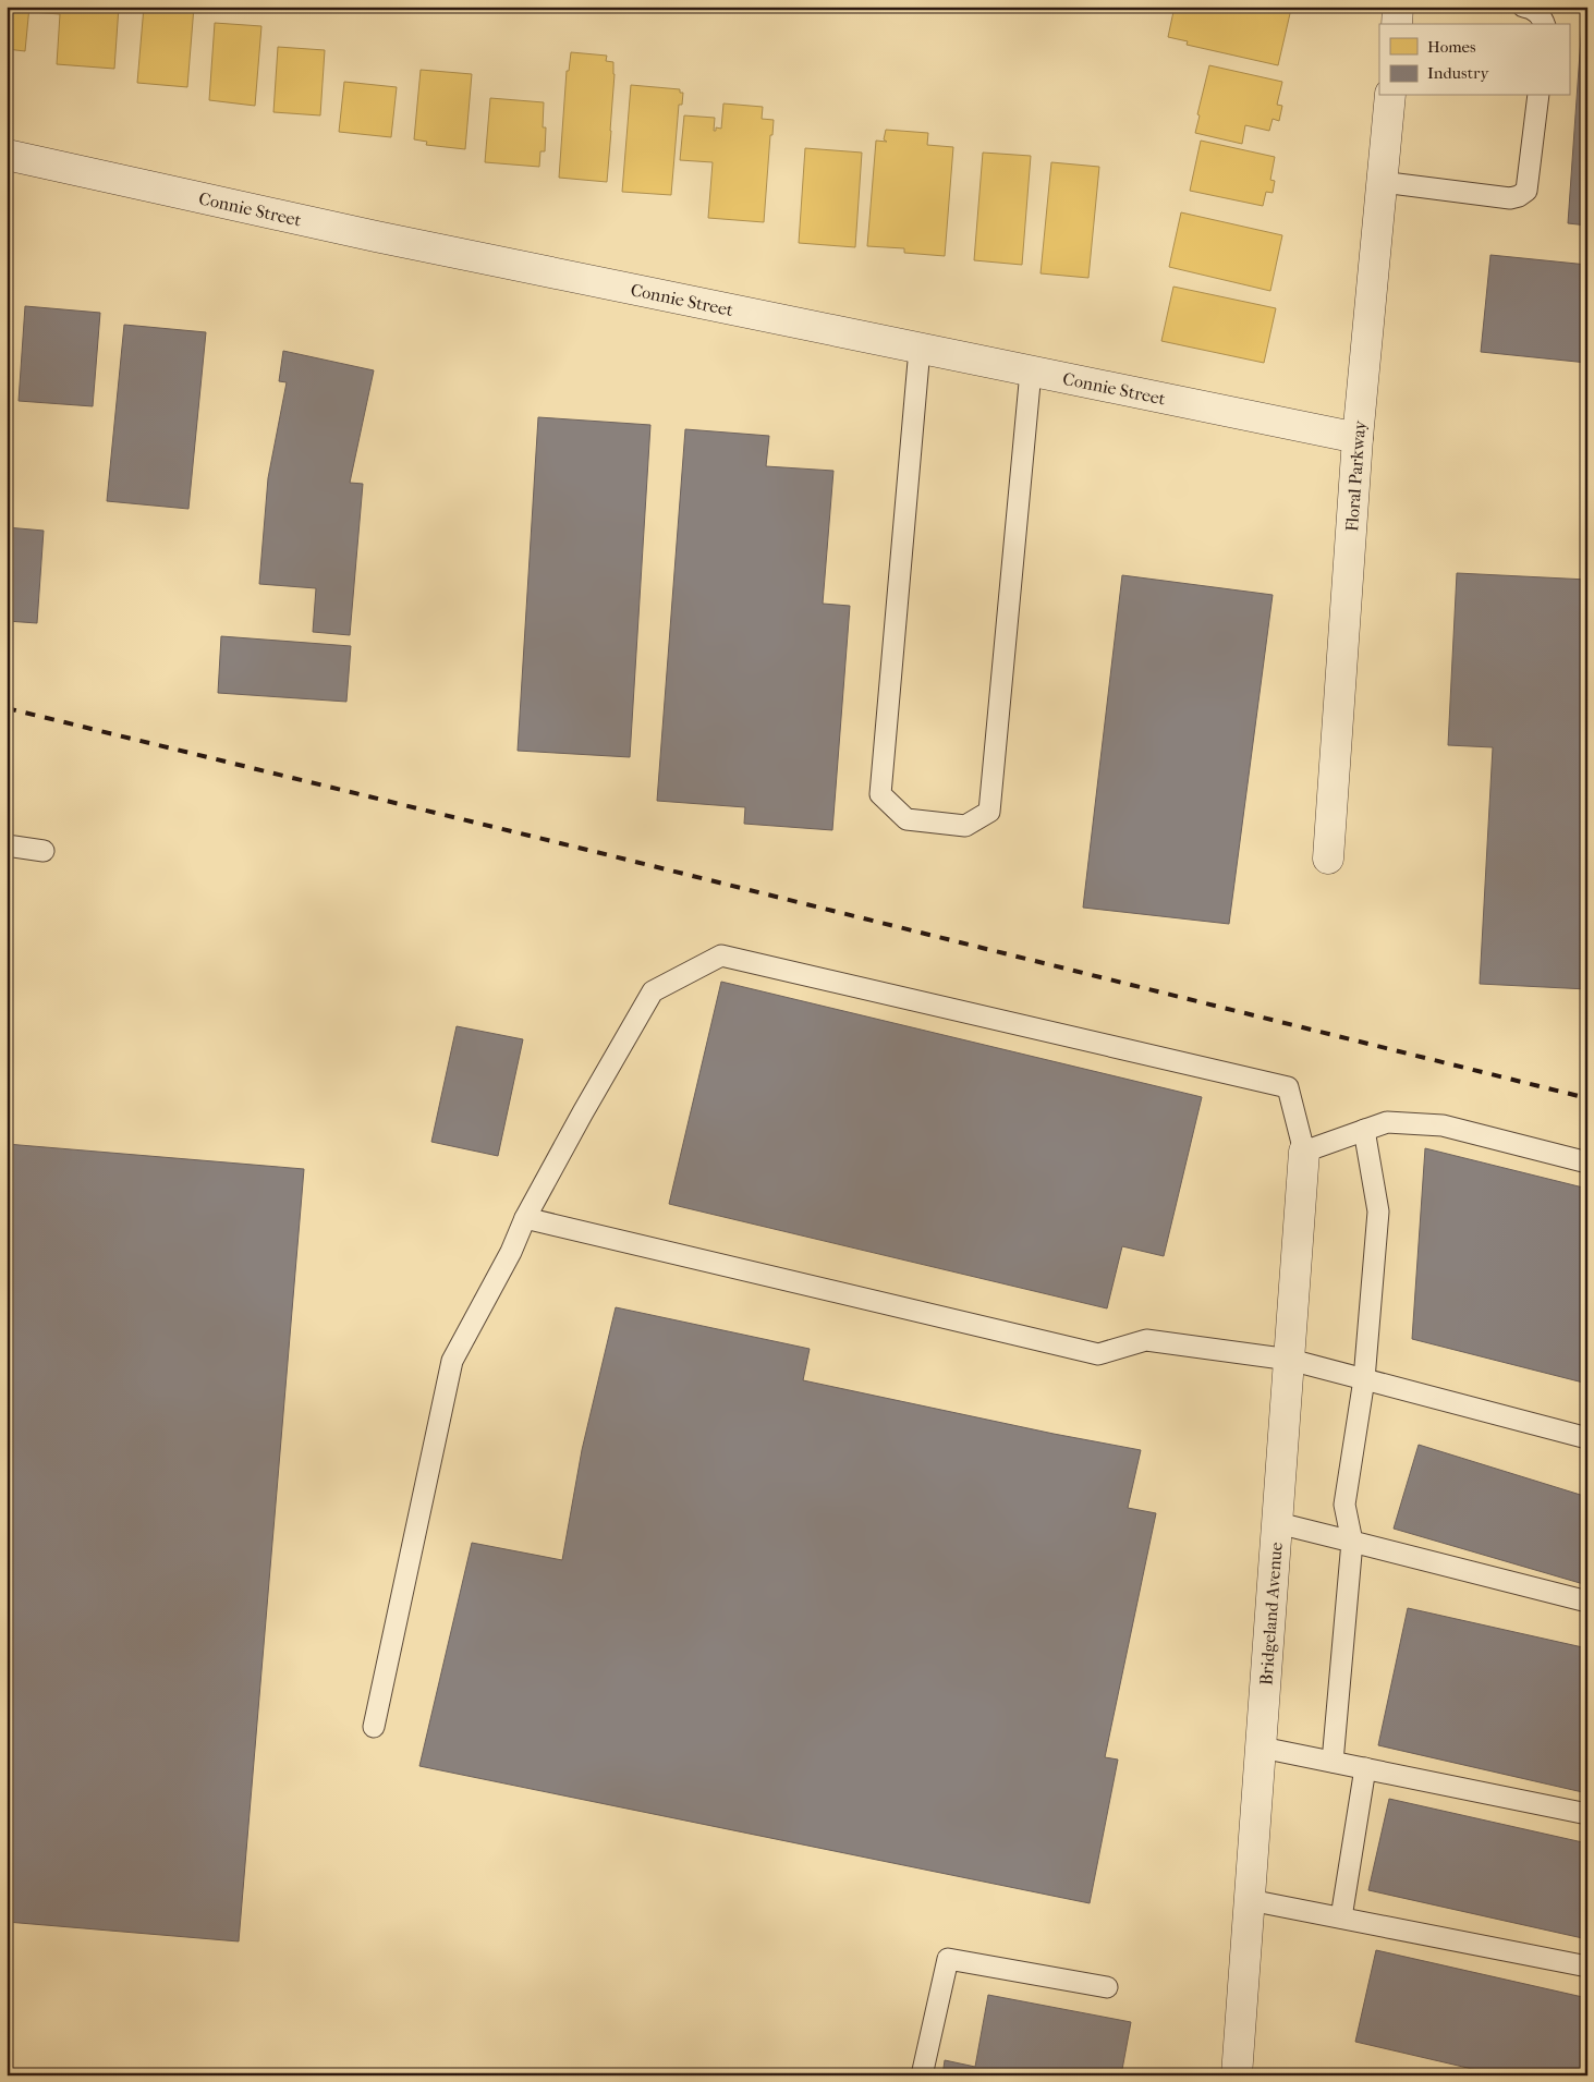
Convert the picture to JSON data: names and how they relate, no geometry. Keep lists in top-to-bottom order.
{
  "streets": {
    "street": ["Connie Street", "Floral Parkway", "Bridgeland Avenue"]
  },
  "crossings": [
    ["Connie Street", "Floral Parkway"]
  ],
  "legend": ["Homes", "Industry"]
}
